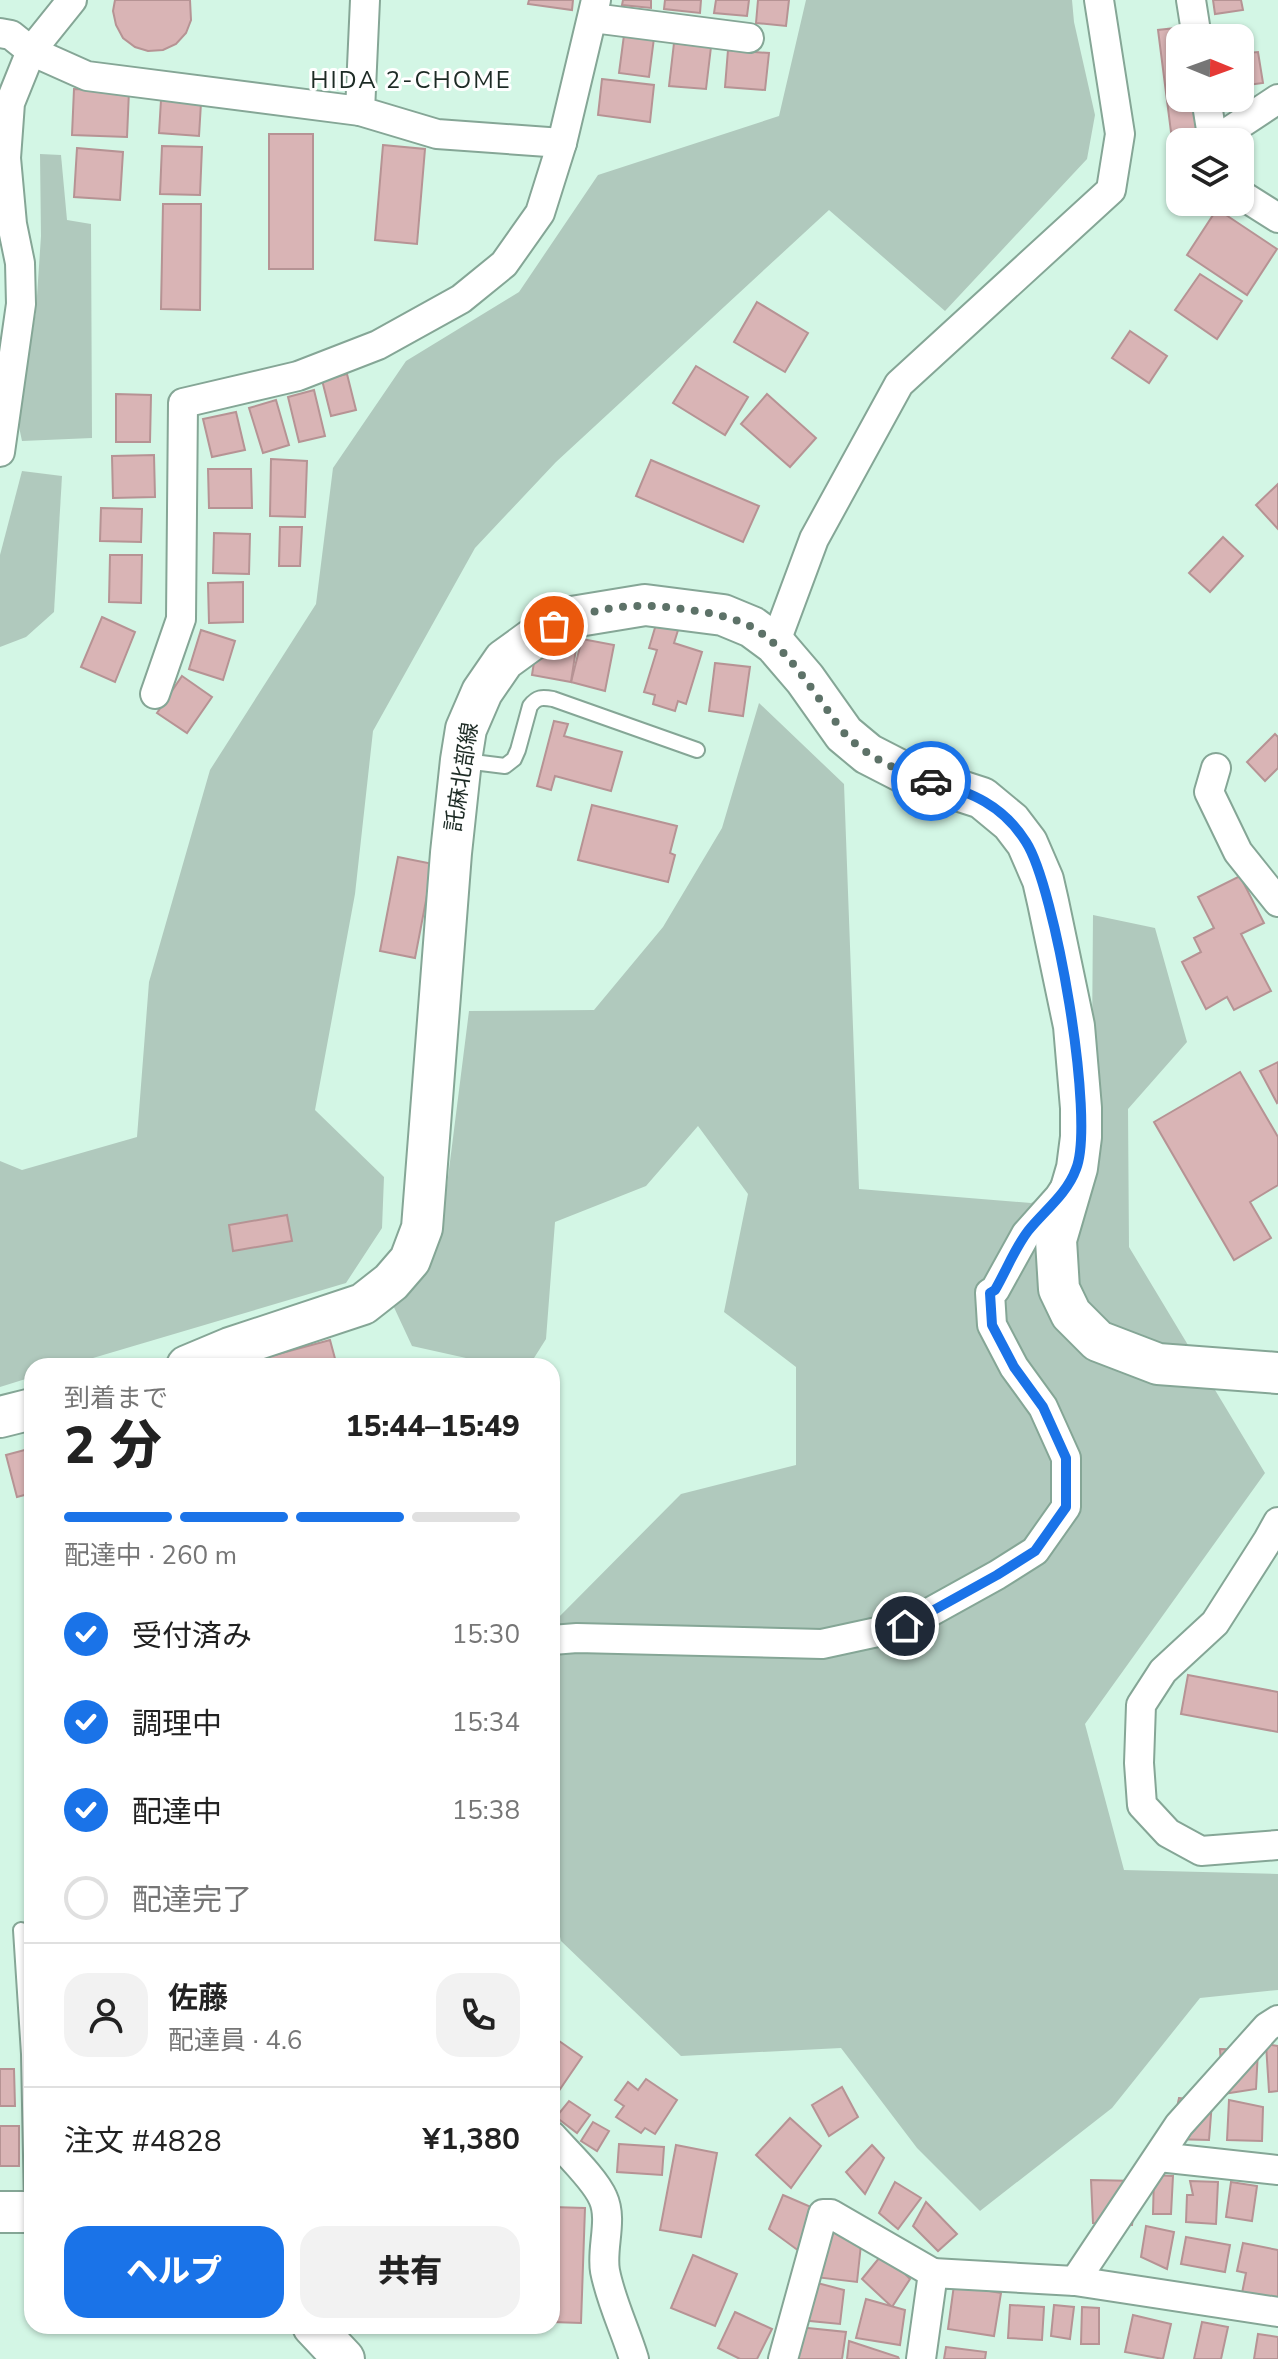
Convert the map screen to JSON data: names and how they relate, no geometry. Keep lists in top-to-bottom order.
{
  "streets": {
    "main road": ["託麻北部線"]
  },
  "districts": ["HIDA 2-CHOME"],
  "north": "right",
  "page": {
    "heading": ["2 分", "到着まで", "15:44–15:49"],
    "panel": [
      "佐藤",
      "配達員 · 4.6",
      "注文 #4828",
      "¥1,380"
    ],
    "bar": "配達中 · 260 m",
    "list": [
      ["受付済み", "15:30"],
      ["調理中", "15:34"],
      ["配達中", "15:38"],
      "配達完了"
    ],
    "buttons": ["ヘルプ", "共有"]
  }
}
